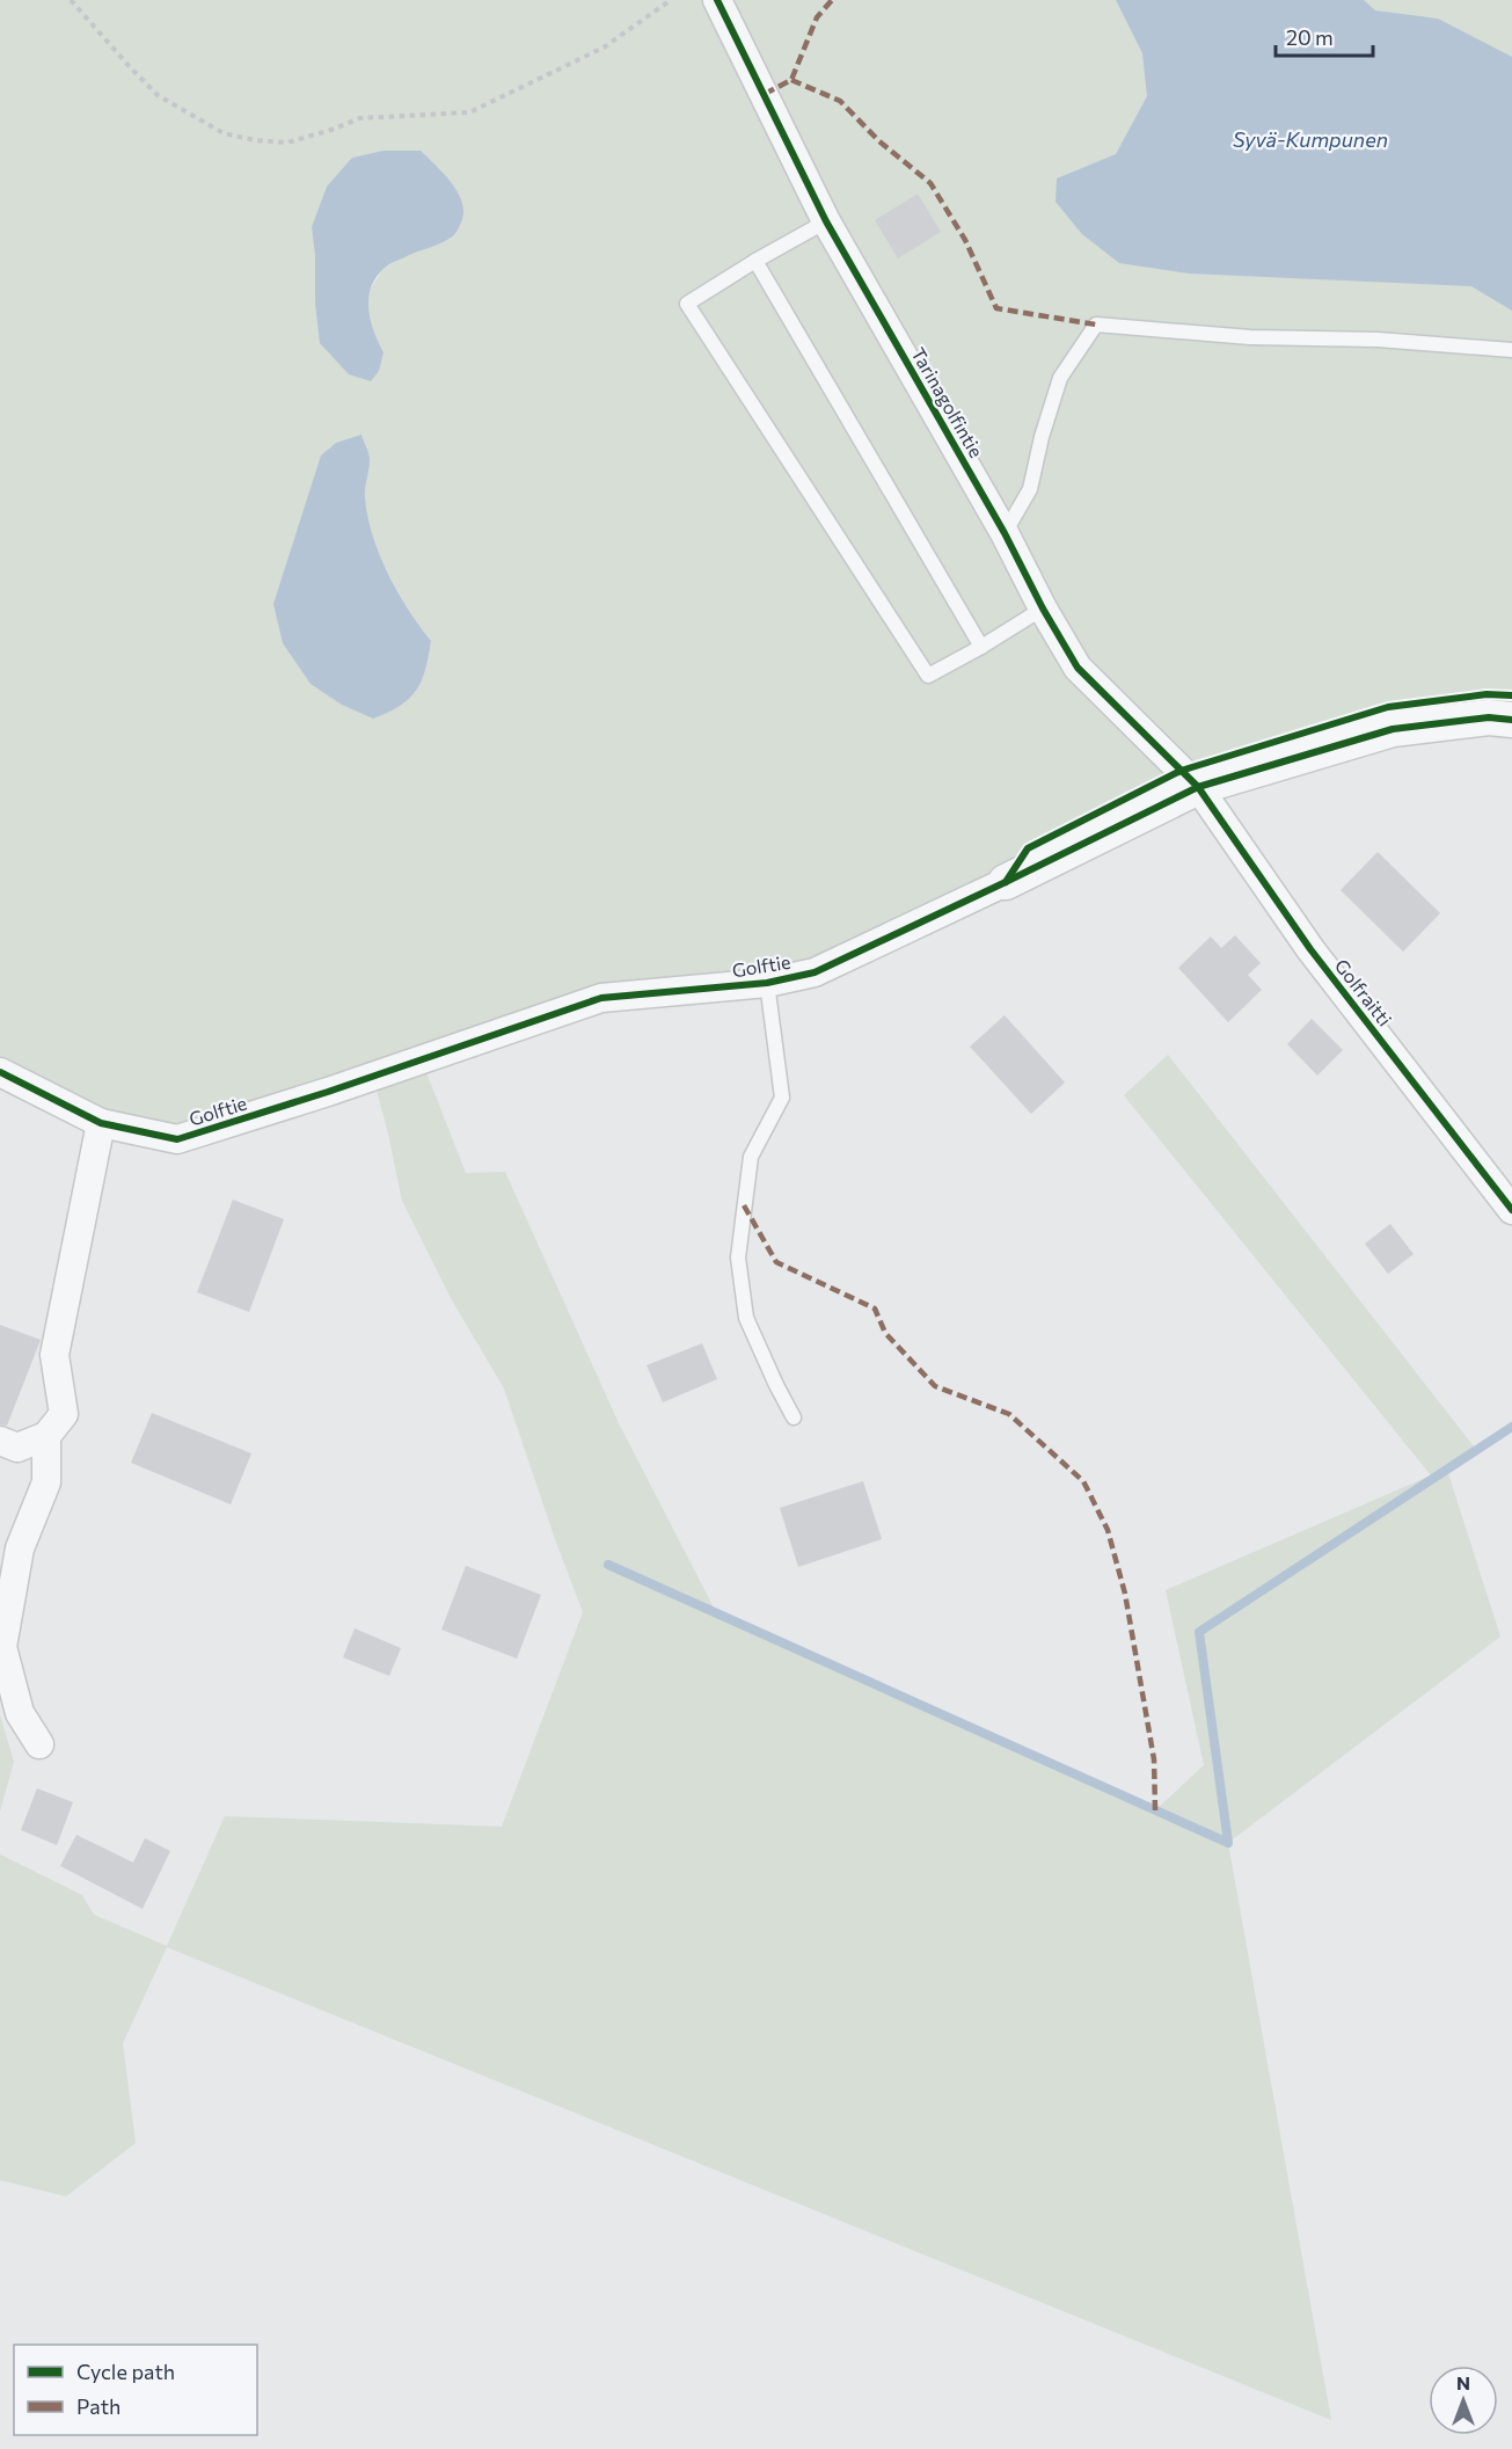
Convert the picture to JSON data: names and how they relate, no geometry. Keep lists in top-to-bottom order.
{
  "streets": {
    "street": ["Tarinagolfintie", "Golftie", "Golfraitti"]
  },
  "crossings": [
    ["Tarinagolfintie", "Golftie"],
    ["Tarinagolfintie", "Golfraitti"],
    ["Golftie", "Golfraitti"]
  ],
  "water": ["Syvä-Kumpunen"],
  "legend": ["Cycle path", "Path"],
  "scale_bar": "20 m",
  "north": "top"
}
